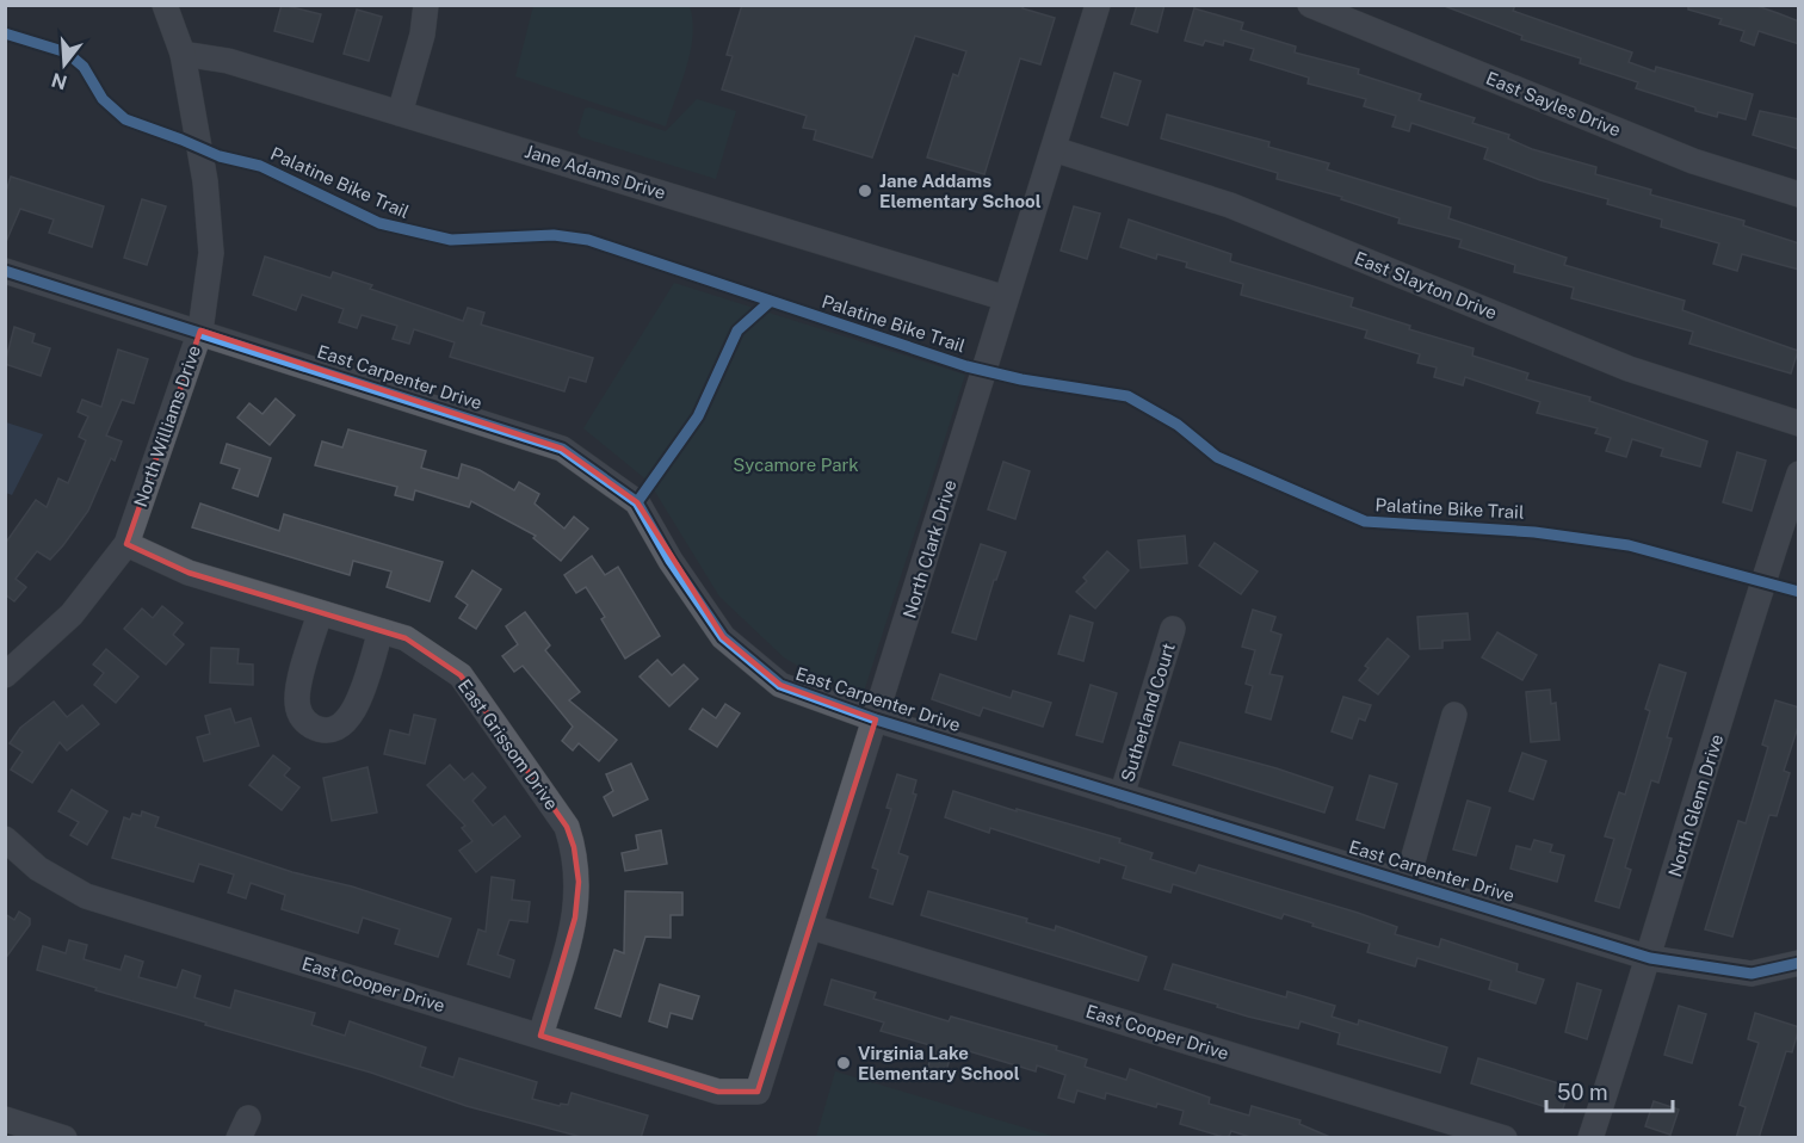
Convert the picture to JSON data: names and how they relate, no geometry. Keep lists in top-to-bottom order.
{
  "streets": {
    "street": [
      "East Sayles Drive",
      "Jane Adams Drive",
      "East Slayton Drive",
      "East Carpenter Drive",
      "North Williams Drive",
      "North Clark Drive",
      "Sutherland Court",
      "East Grissom Drive",
      "North Glenn Drive",
      "East Cooper Drive"
    ],
    "cycle path": ["Palatine Bike Trail"]
  },
  "crossings": [
    ["Jane Adams Drive", "North Williams Drive"],
    ["Jane Adams Drive", "North Clark Drive"],
    ["East Slayton Drive", "North Clark Drive"],
    ["East Carpenter Drive", "North Williams Drive"],
    ["East Carpenter Drive", "North Clark Drive"],
    ["East Carpenter Drive", "Sutherland Court"],
    ["East Carpenter Drive", "North Glenn Drive"],
    ["North Williams Drive", "East Grissom Drive"],
    ["North Clark Drive", "East Cooper Drive"],
    ["East Grissom Drive", "East Cooper Drive"]
  ],
  "parks": ["Sycamore Park"],
  "places": ["Jane Addams Elementary School", "Virginia Lake Elementary School"],
  "scale_bar": "50 m",
  "north": "bottom"
}
